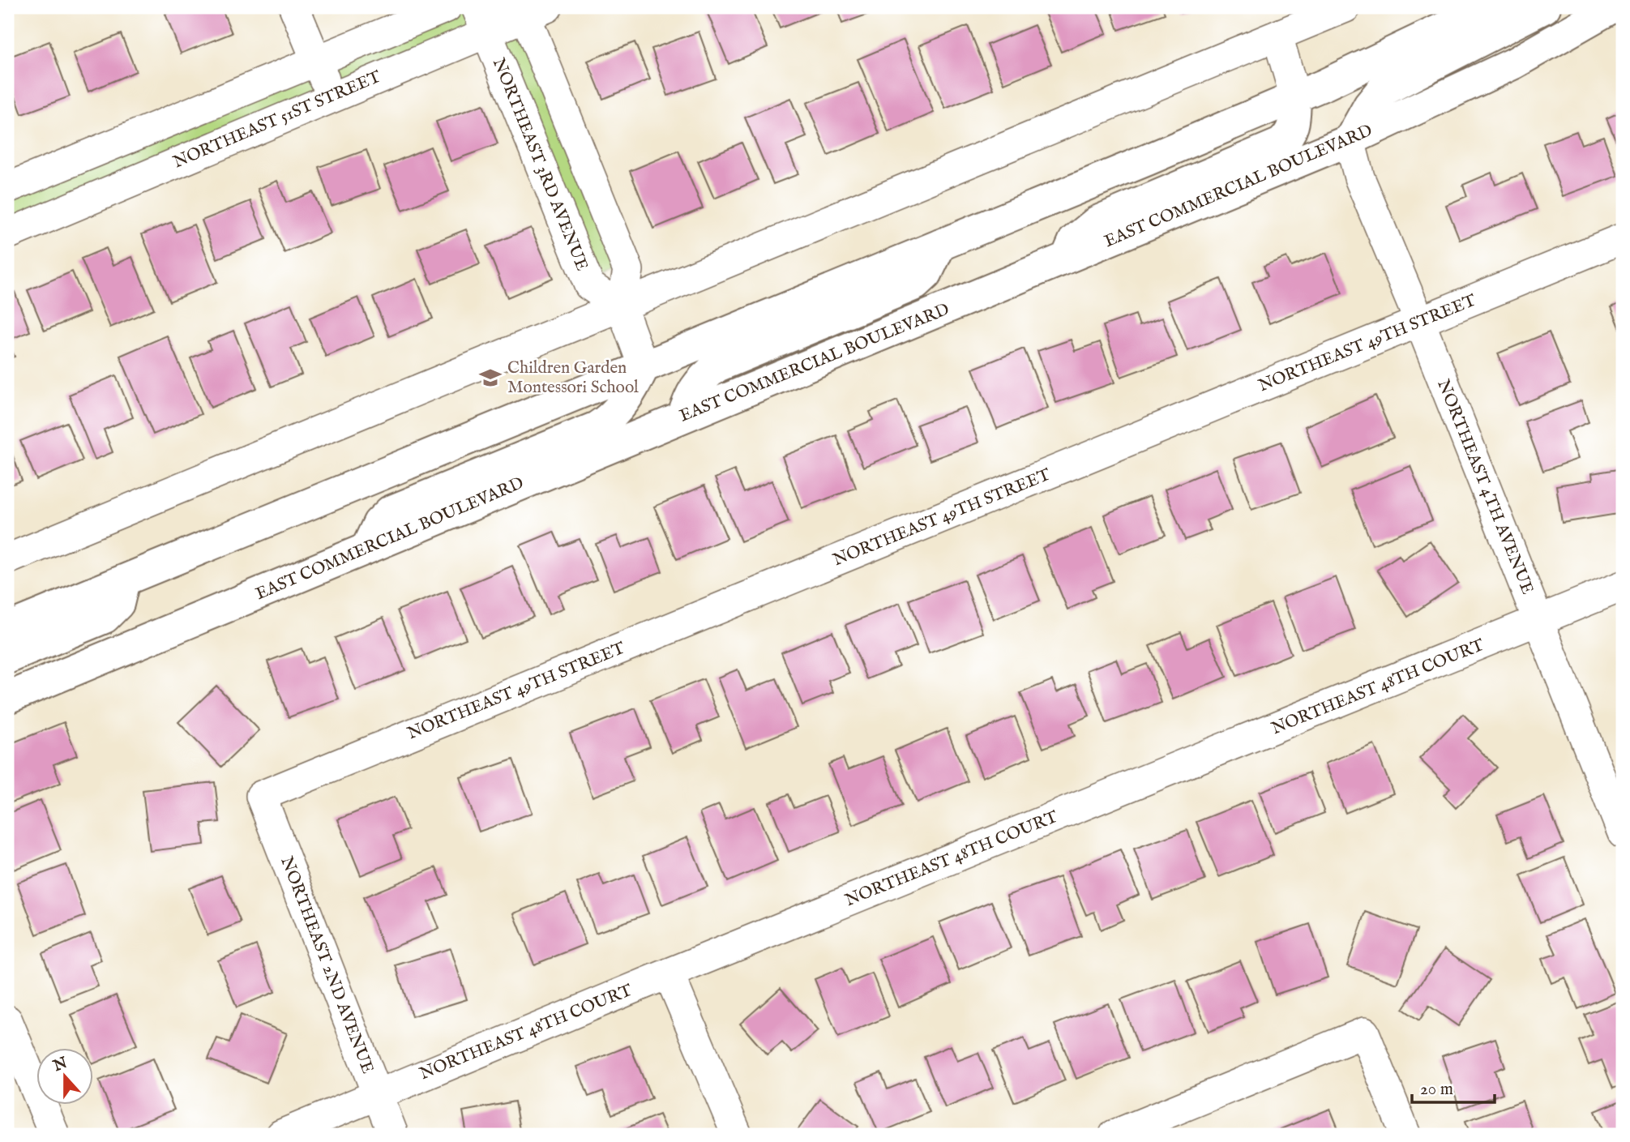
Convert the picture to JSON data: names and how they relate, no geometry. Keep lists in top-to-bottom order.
{
  "streets": {
    "main road": ["EAST COMMERCIAL BOULEVARD"],
    "street": [
      "NORTHEAST 51ST STREET",
      "NORTHEAST 3RD AVENUE",
      "NORTHEAST 49TH STREET",
      "NORTHEAST 4TH AVENUE",
      "NORTHEAST 48TH COURT",
      "NORTHEAST 2ND AVENUE"
    ]
  },
  "crossings": [
    ["NORTHEAST 51ST STREET", "NORTHEAST 3RD AVENUE"],
    ["EAST COMMERCIAL BOULEVARD", "NORTHEAST 4TH AVENUE"],
    ["NORTHEAST 49TH STREET", "NORTHEAST 4TH AVENUE"],
    ["NORTHEAST 49TH STREET", "NORTHEAST 2ND AVENUE"],
    ["NORTHEAST 4TH AVENUE", "NORTHEAST 48TH COURT"],
    ["NORTHEAST 48TH COURT", "NORTHEAST 2ND AVENUE"]
  ],
  "places": {
    "school or university": ["Children Garden Montessori School"]
  },
  "scale_bar": "20 m",
  "north": "top"
}
